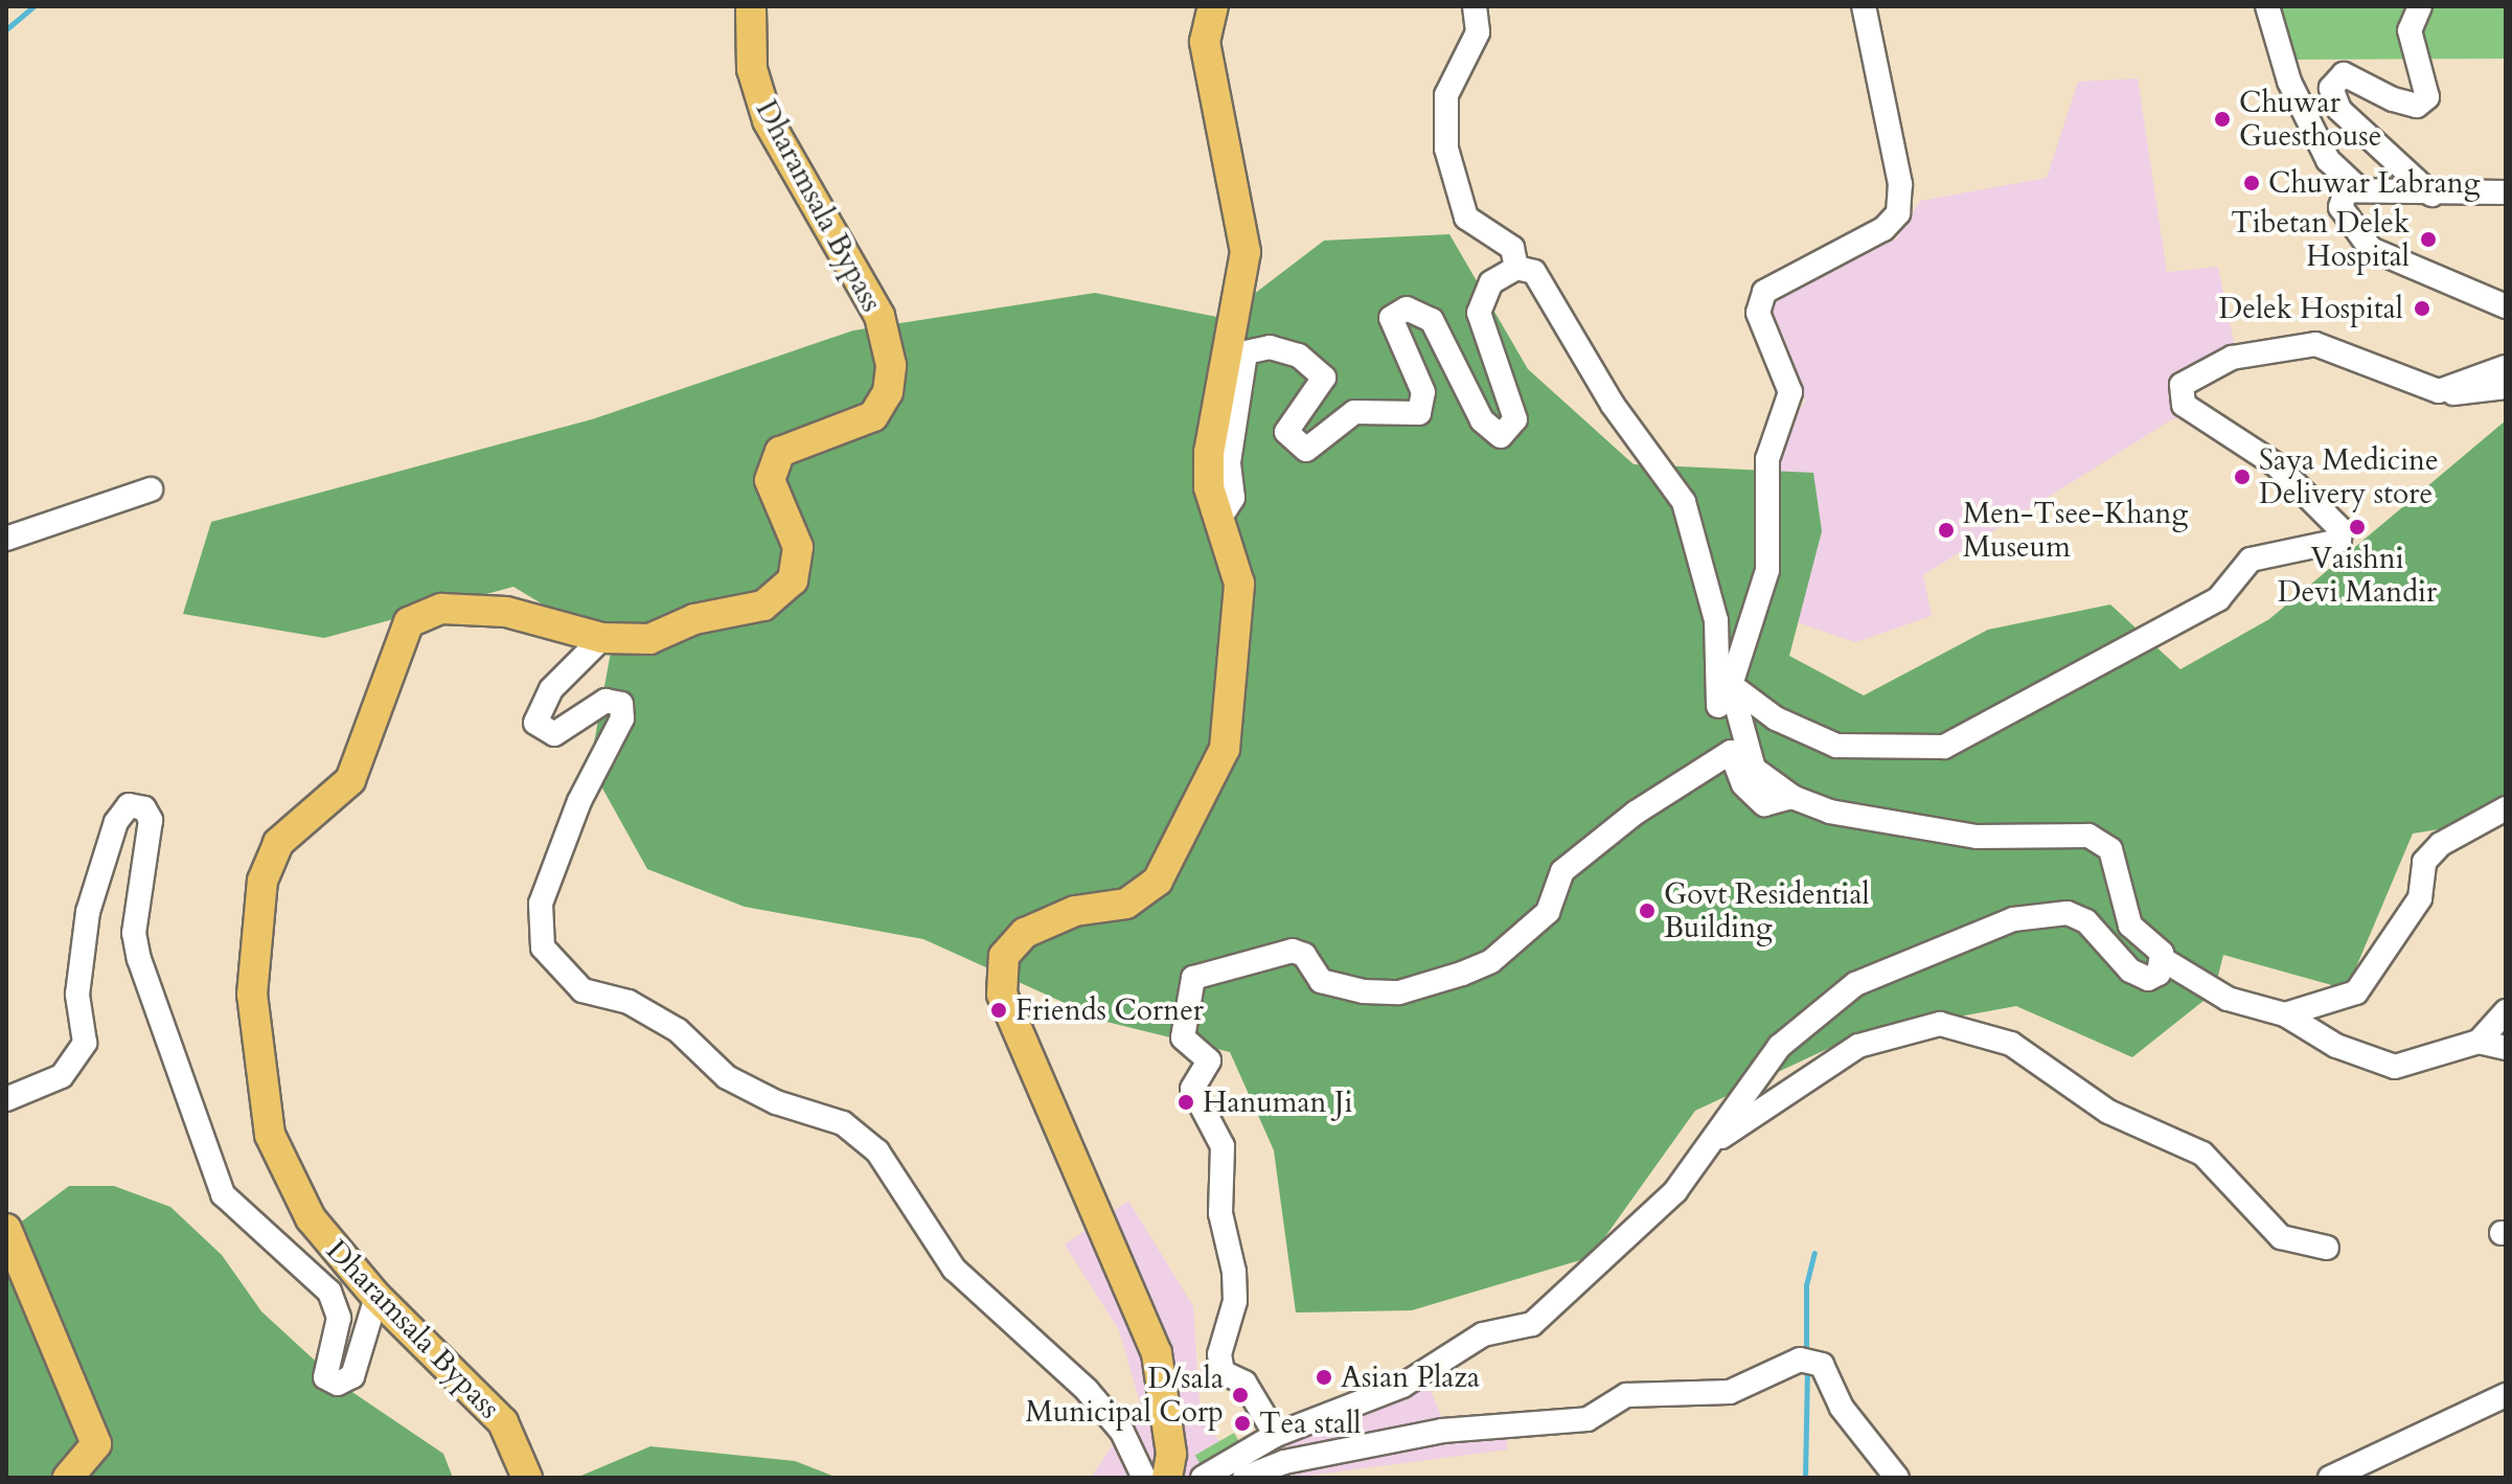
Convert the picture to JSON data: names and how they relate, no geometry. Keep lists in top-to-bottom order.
{
  "streets": {
    "main road": ["Dharamsala Bypass"]
  },
  "places": [
    "Chuwar Guesthouse",
    "Chuwar Labrang",
    "Tibetan Delek Hospital",
    "Delek Hospital",
    "Saya Medicine Delivery store",
    "Vaishni Devi Mandir",
    "Men-Tsee-Khang Museum",
    "Govt Residential Building",
    "Friends Corner",
    "Hanuman Ji",
    "Asian Plaza",
    "D/sala Municipal Corp",
    "Tea stall"
  ]
}
